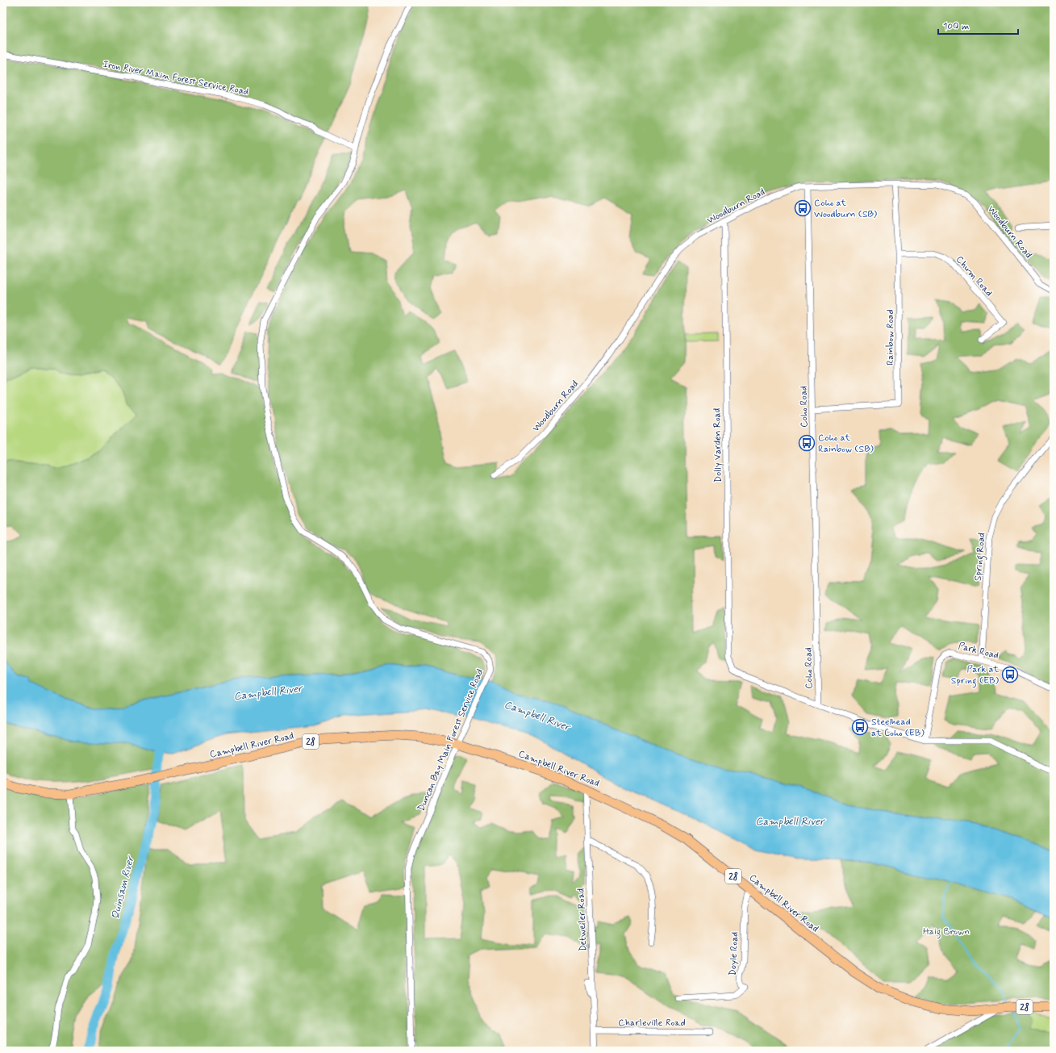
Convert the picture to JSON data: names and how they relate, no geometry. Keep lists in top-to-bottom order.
{
  "streets": {
    "main road": ["28", "Campbell River Road"],
    "street": [
      "Iron River Main Forest Service Road",
      "Woodburn Road",
      "Chum Road",
      "Rainbow Road",
      "Coho Road",
      "Dolly Varden Road",
      "Spring Road",
      "Park Road",
      "Duncan Bay Main Forest Service Road",
      "Detweiler Road",
      "Doyle Road",
      "Charleville Road"
    ]
  },
  "crossings": [
    ["Iron River Main Forest Service Road", "Duncan Bay Main Forest Service Road"],
    ["Woodburn Road", "Rainbow Road"],
    ["Woodburn Road", "Coho Road"],
    ["Woodburn Road", "Dolly Varden Road"],
    ["Chum Road", "Rainbow Road"],
    ["Rainbow Road", "Coho Road"],
    ["Coho Road", "Dolly Varden Road"],
    ["Spring Road", "Park Road"],
    ["Duncan Bay Main Forest Service Road", "Campbell River Road"],
    ["Campbell River Road", "Detweiler Road"],
    ["Campbell River Road", "Doyle Road"],
    ["Detweiler Road", "Charleville Road"]
  ],
  "water": ["Campbell River", "Quinsam River"],
  "parks": ["Haig Brown"],
  "places": {
    "bus stop": [
      "Coho at Woodburn (SB)",
      "Coho at Rainbow (SB)",
      "Park at Spring (EB)",
      "Steelhead at Coho (EB)"
    ]
  },
  "scale_bar": "100 m"
}
